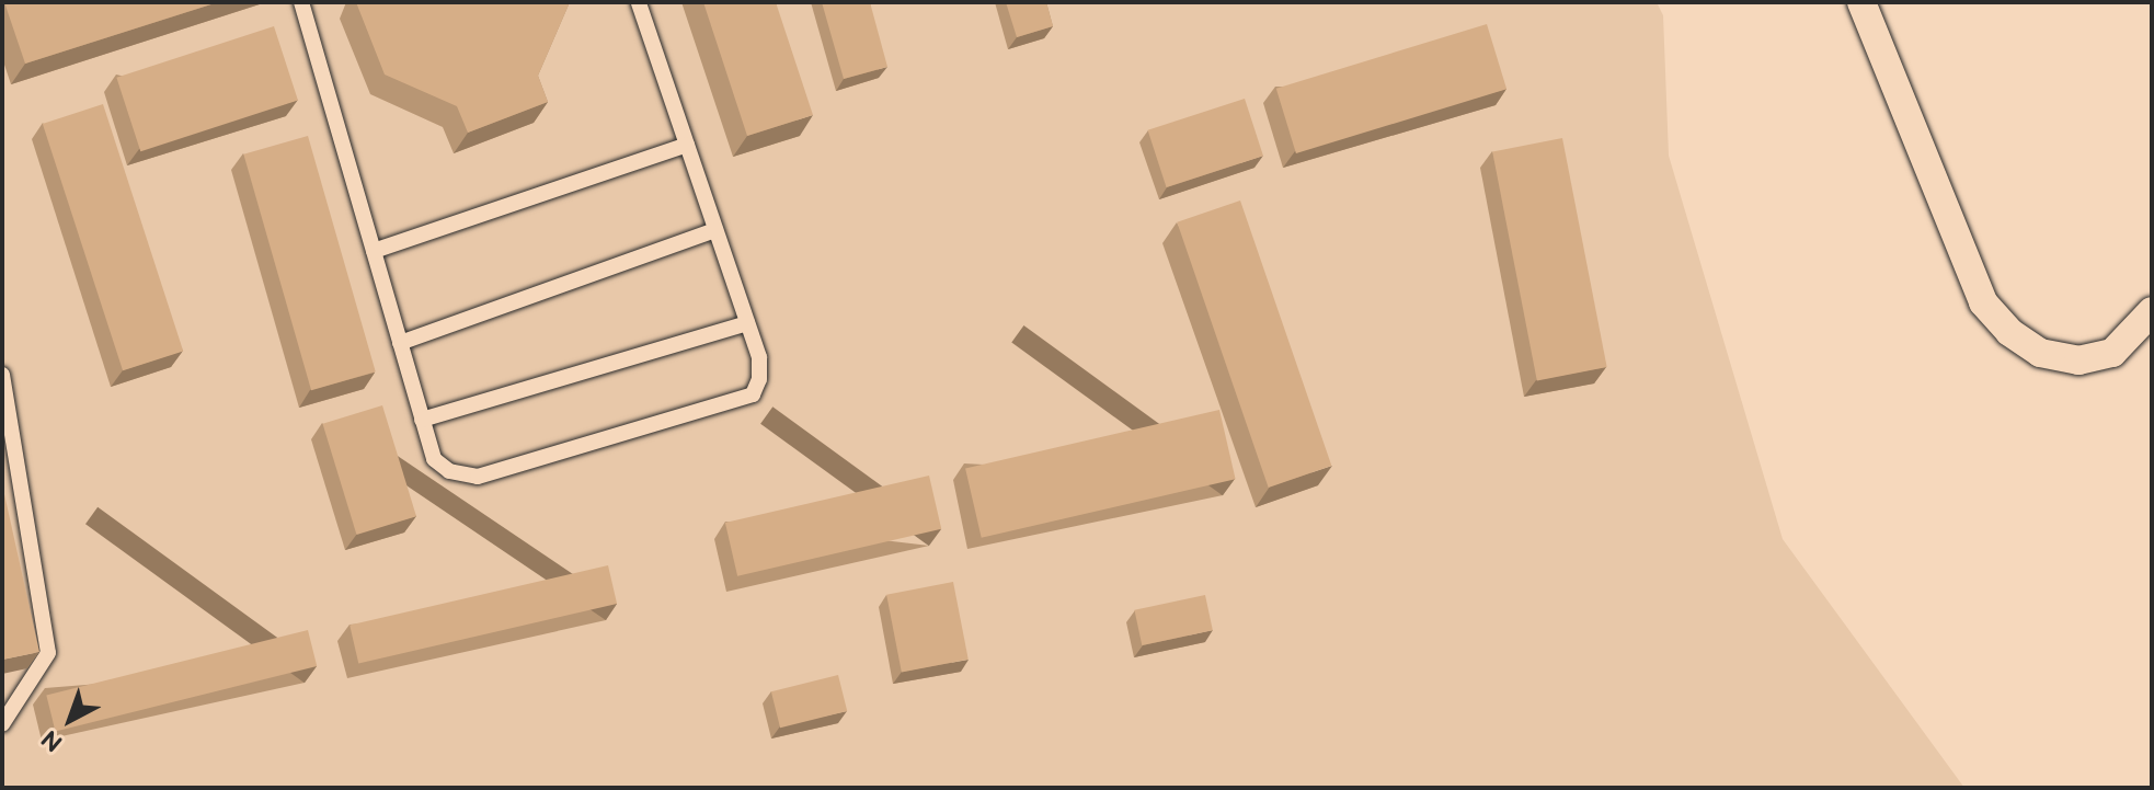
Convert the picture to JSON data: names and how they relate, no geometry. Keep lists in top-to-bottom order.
{
  "north": "bottom left"
}
